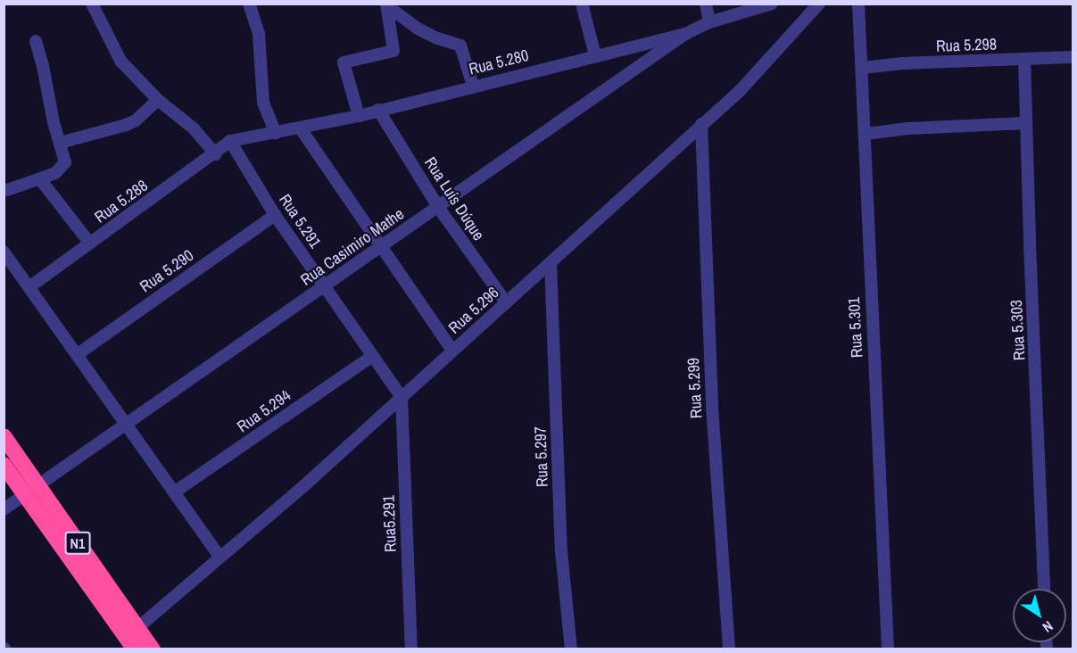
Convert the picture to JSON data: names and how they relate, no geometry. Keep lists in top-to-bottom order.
{
  "streets": {
    "highway": ["N1"],
    "street": [
      "Rua 5.298",
      "Rua 5.280",
      "Rua Luís Dúque",
      "Rua 5.288",
      "Rua 5.291",
      "Rua Casimiro Mathe",
      "Rua 5.290",
      "Rua 5.296",
      "Rua 5.301",
      "Rua 5.303",
      "Rua 5.299",
      "Rua 5.294",
      "Rua 5.297",
      "Rua5.291"
    ]
  },
  "crossings": [
    ["Rua 5.298", "Rua 5.301"],
    ["Rua 5.298", "Rua 5.303"],
    ["Rua 5.280", "Rua Luís Dúque"],
    ["Rua 5.280", "Rua 5.288"],
    ["Rua 5.280", "Rua 5.291"],
    ["Rua 5.280", "Rua Casimiro Mathe"],
    ["Rua Luís Dúque", "Rua Casimiro Mathe"],
    ["Rua Luís Dúque", "Rua 5.296"],
    ["Rua 5.288", "Rua 5.291"],
    ["Rua 5.291", "Rua Casimiro Mathe"],
    ["Rua 5.291", "Rua 5.290"],
    ["Rua 5.291", "Rua 5.296"],
    ["Rua 5.291", "Rua 5.294"],
    ["Rua 5.291", "Rua5.291"],
    ["Rua Casimiro Mathe", "N1"],
    ["Rua 5.296", "Rua 5.299"],
    ["Rua 5.296", "Rua 5.297"],
    ["Rua 5.296", "Rua5.291"],
    ["Rua 5.296", "N1"]
  ],
  "north": "bottom right"
}
